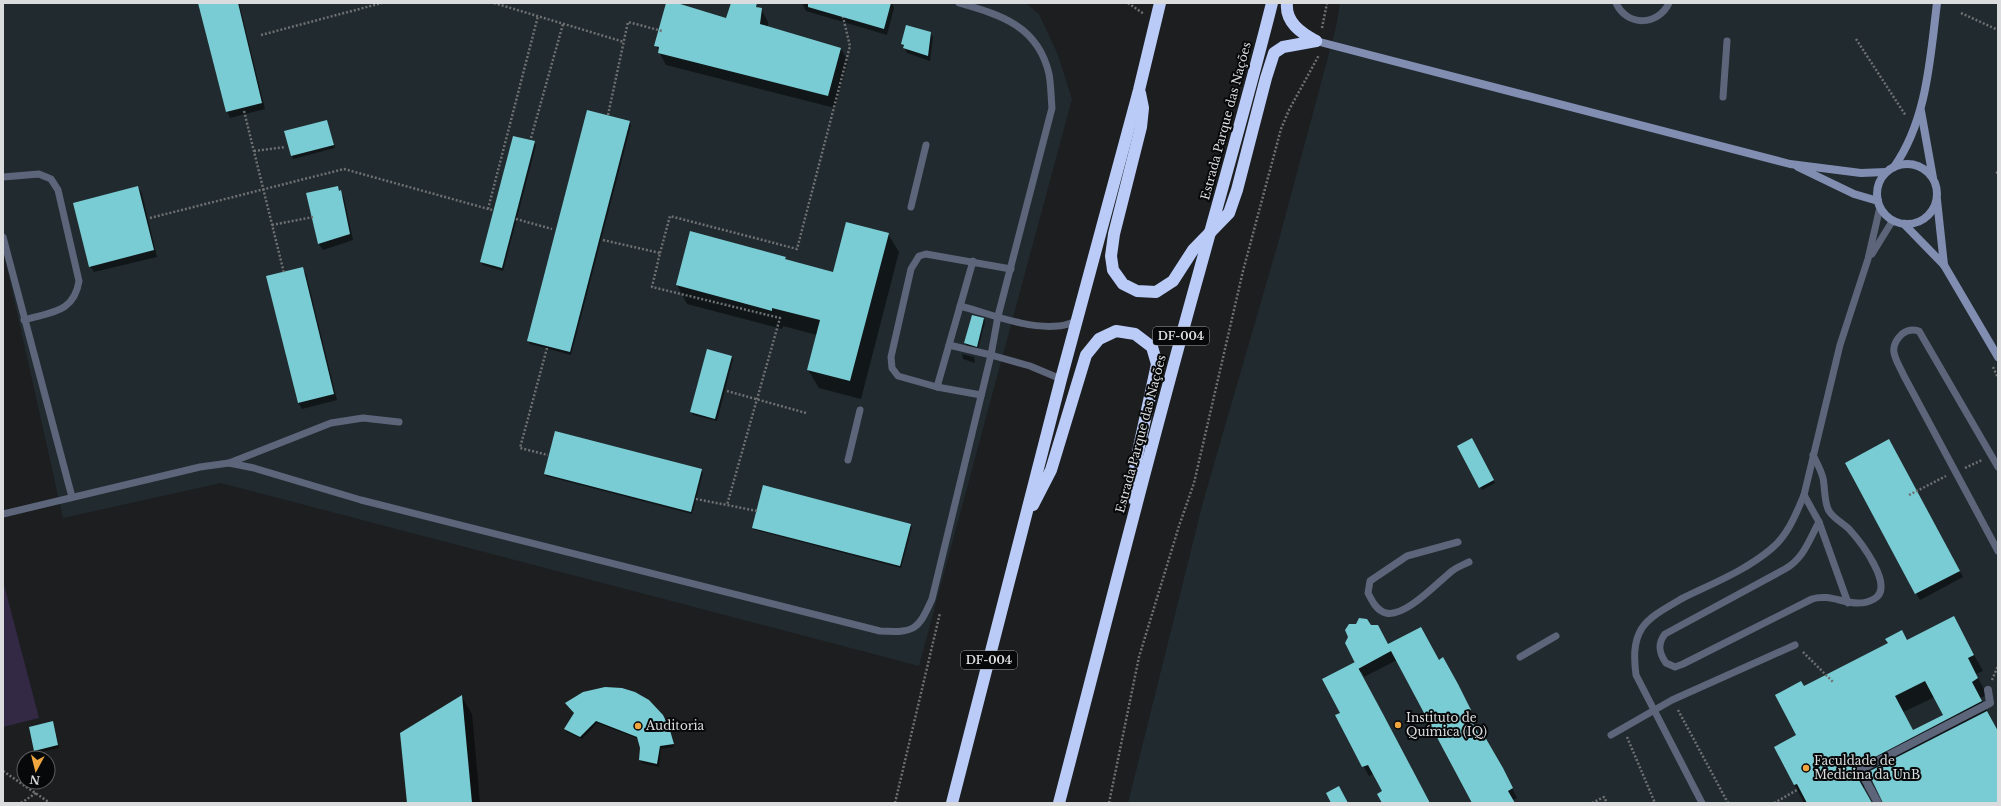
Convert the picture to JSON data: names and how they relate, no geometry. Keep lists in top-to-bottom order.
{
  "streets": {
    "highway": ["Estrada Parque das Nações", "DF-004"]
  },
  "places": ["Instituto de Química (IQ)", "Auditoria", "Faculdade de Medicina da UnB"],
  "north": "bottom"
}
